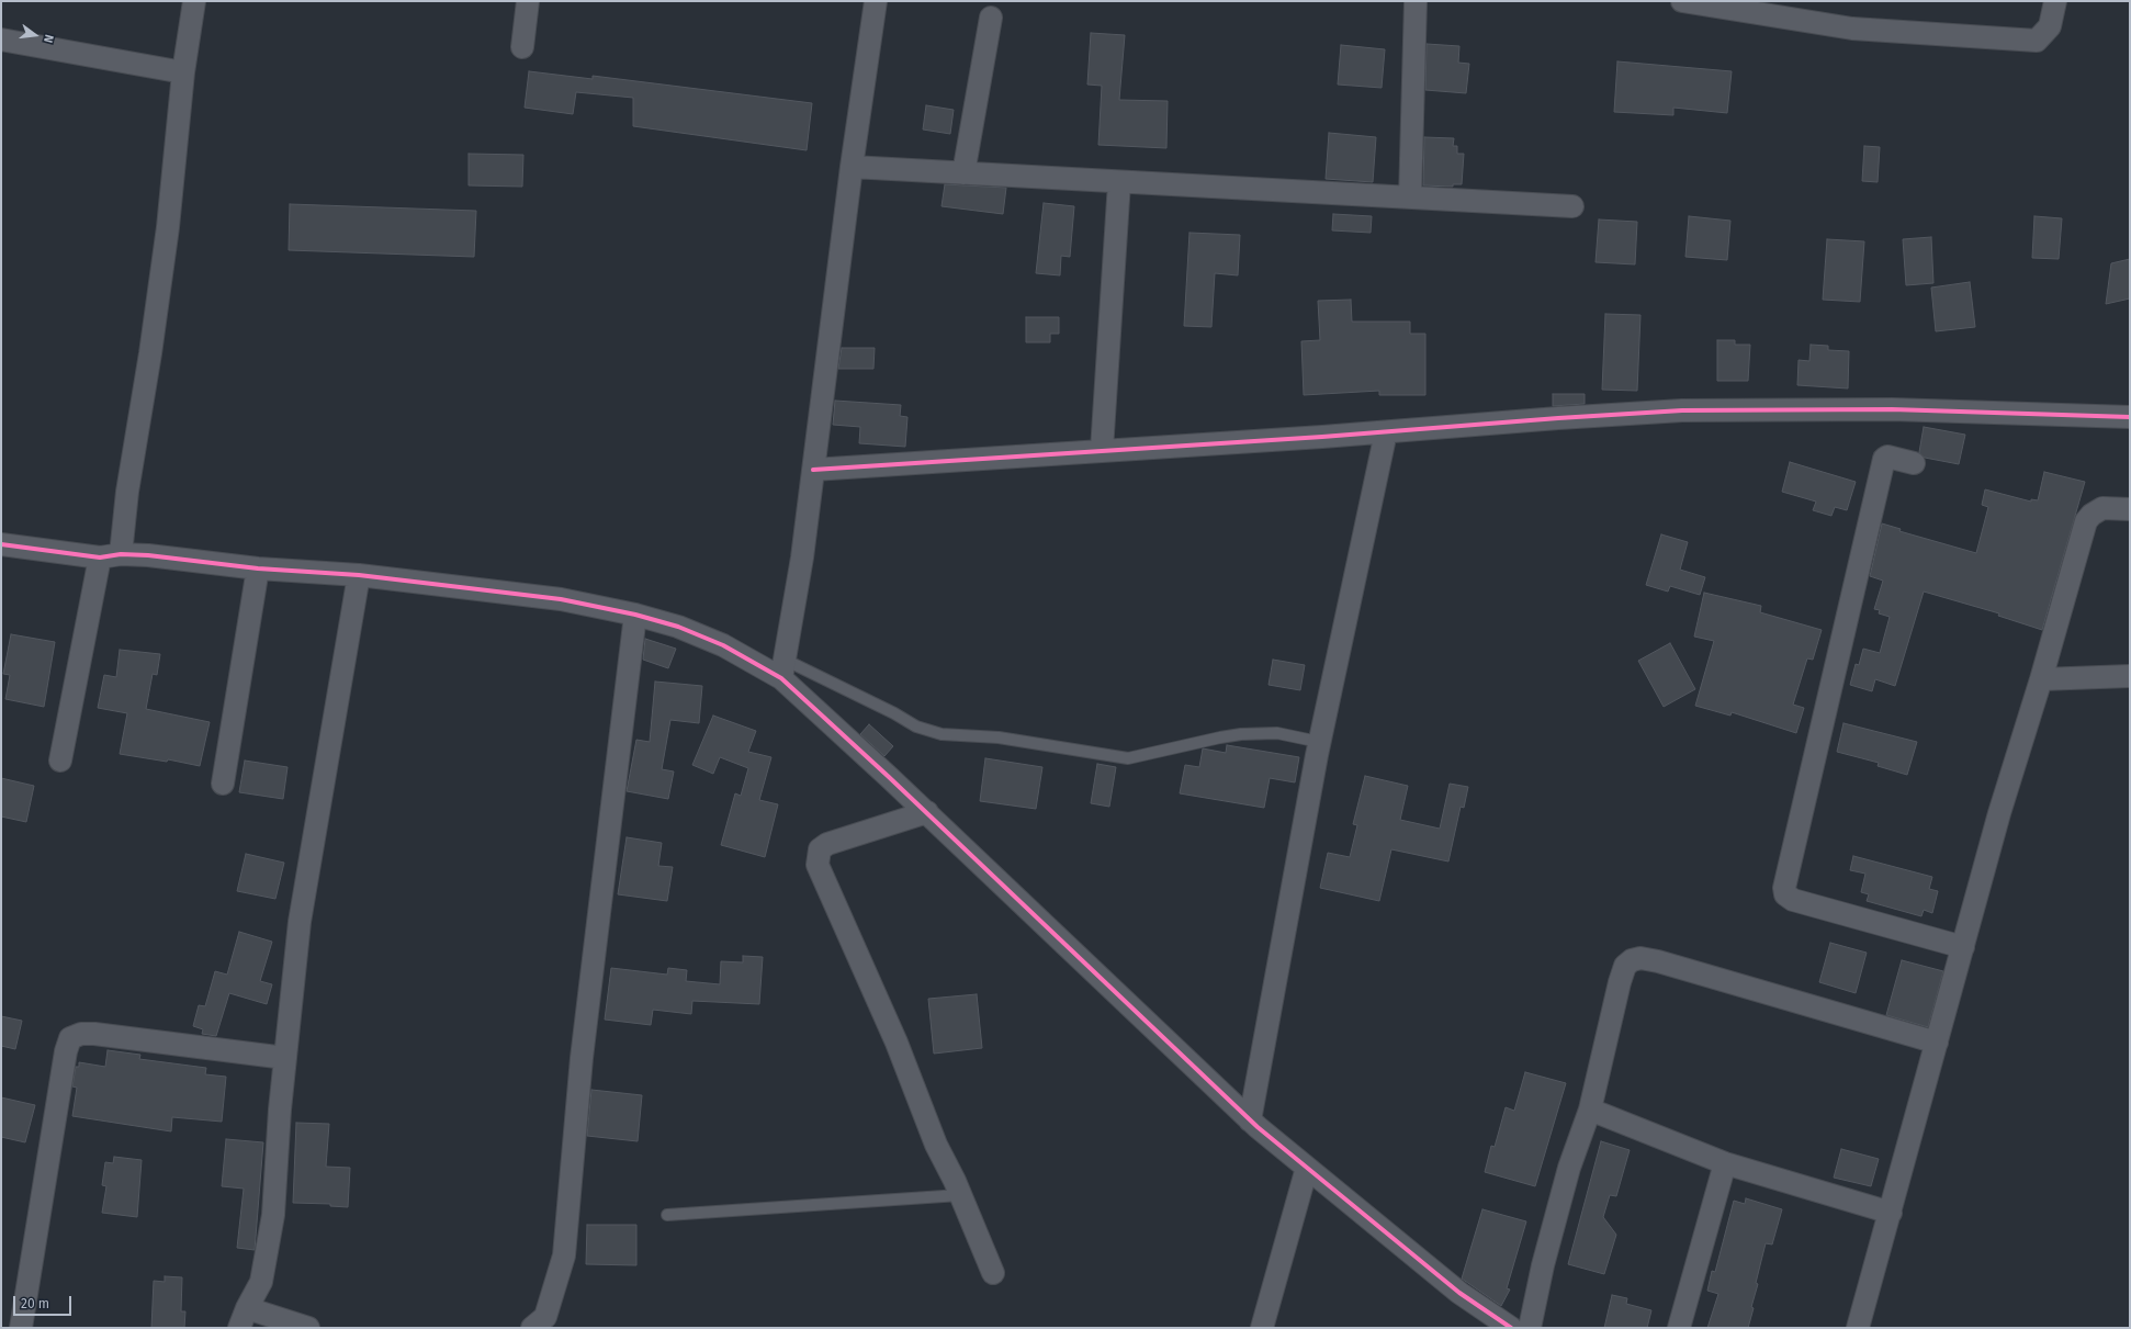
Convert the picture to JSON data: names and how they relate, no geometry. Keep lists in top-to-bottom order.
{
  "scale_bar": "20 m",
  "north": "right"
}
